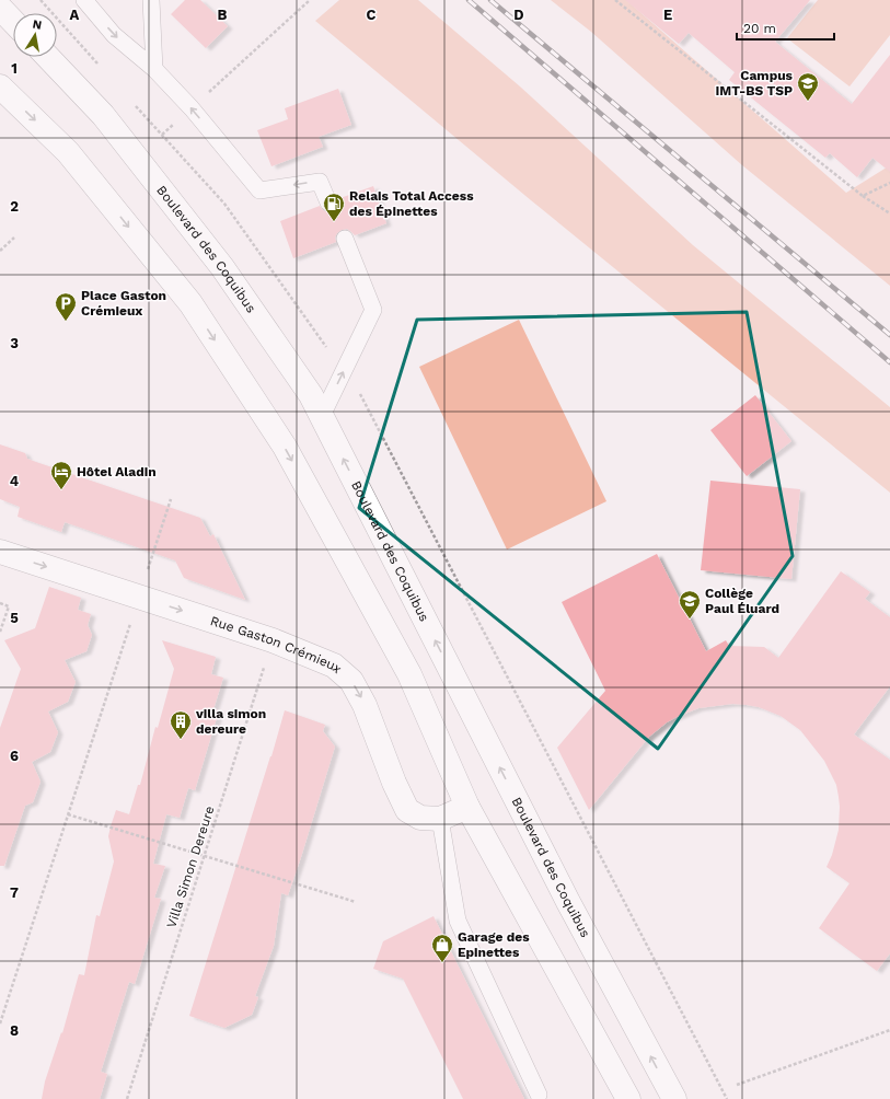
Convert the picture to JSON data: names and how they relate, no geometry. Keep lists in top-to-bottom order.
{
  "streets": {
    "main road": ["Boulevard des Coquibus", "Rue Gaston Crémieux"],
    "path": ["Villa Simon Dereure"]
  },
  "crossings": [
    ["Rue Gaston Crémieux", "Villa Simon Dereure"]
  ],
  "one_way": ["Rue Gaston Crémieux"],
  "places": {
    "school or university": ["Campus IMT-BS TSP", "Collège Paul Éluard"],
    "fuel station": ["Relais Total Access des Épinettes"],
    "parking": ["Place Gaston Crémieux"],
    "hotel": ["Hôtel Aladin"],
    "building": ["villa simon dereure"],
    "shop": ["Garage des Epinettes"]
  },
  "scale_bar": "20 m",
  "north": "top",
  "grid": {
    "columns": [
      "A",
      "B",
      "C",
      "D",
      "E"
    ],
    "rows": [
      "1",
      "2",
      "3",
      "4",
      "5",
      "6",
      "7",
      "8"
    ]
  }
}
